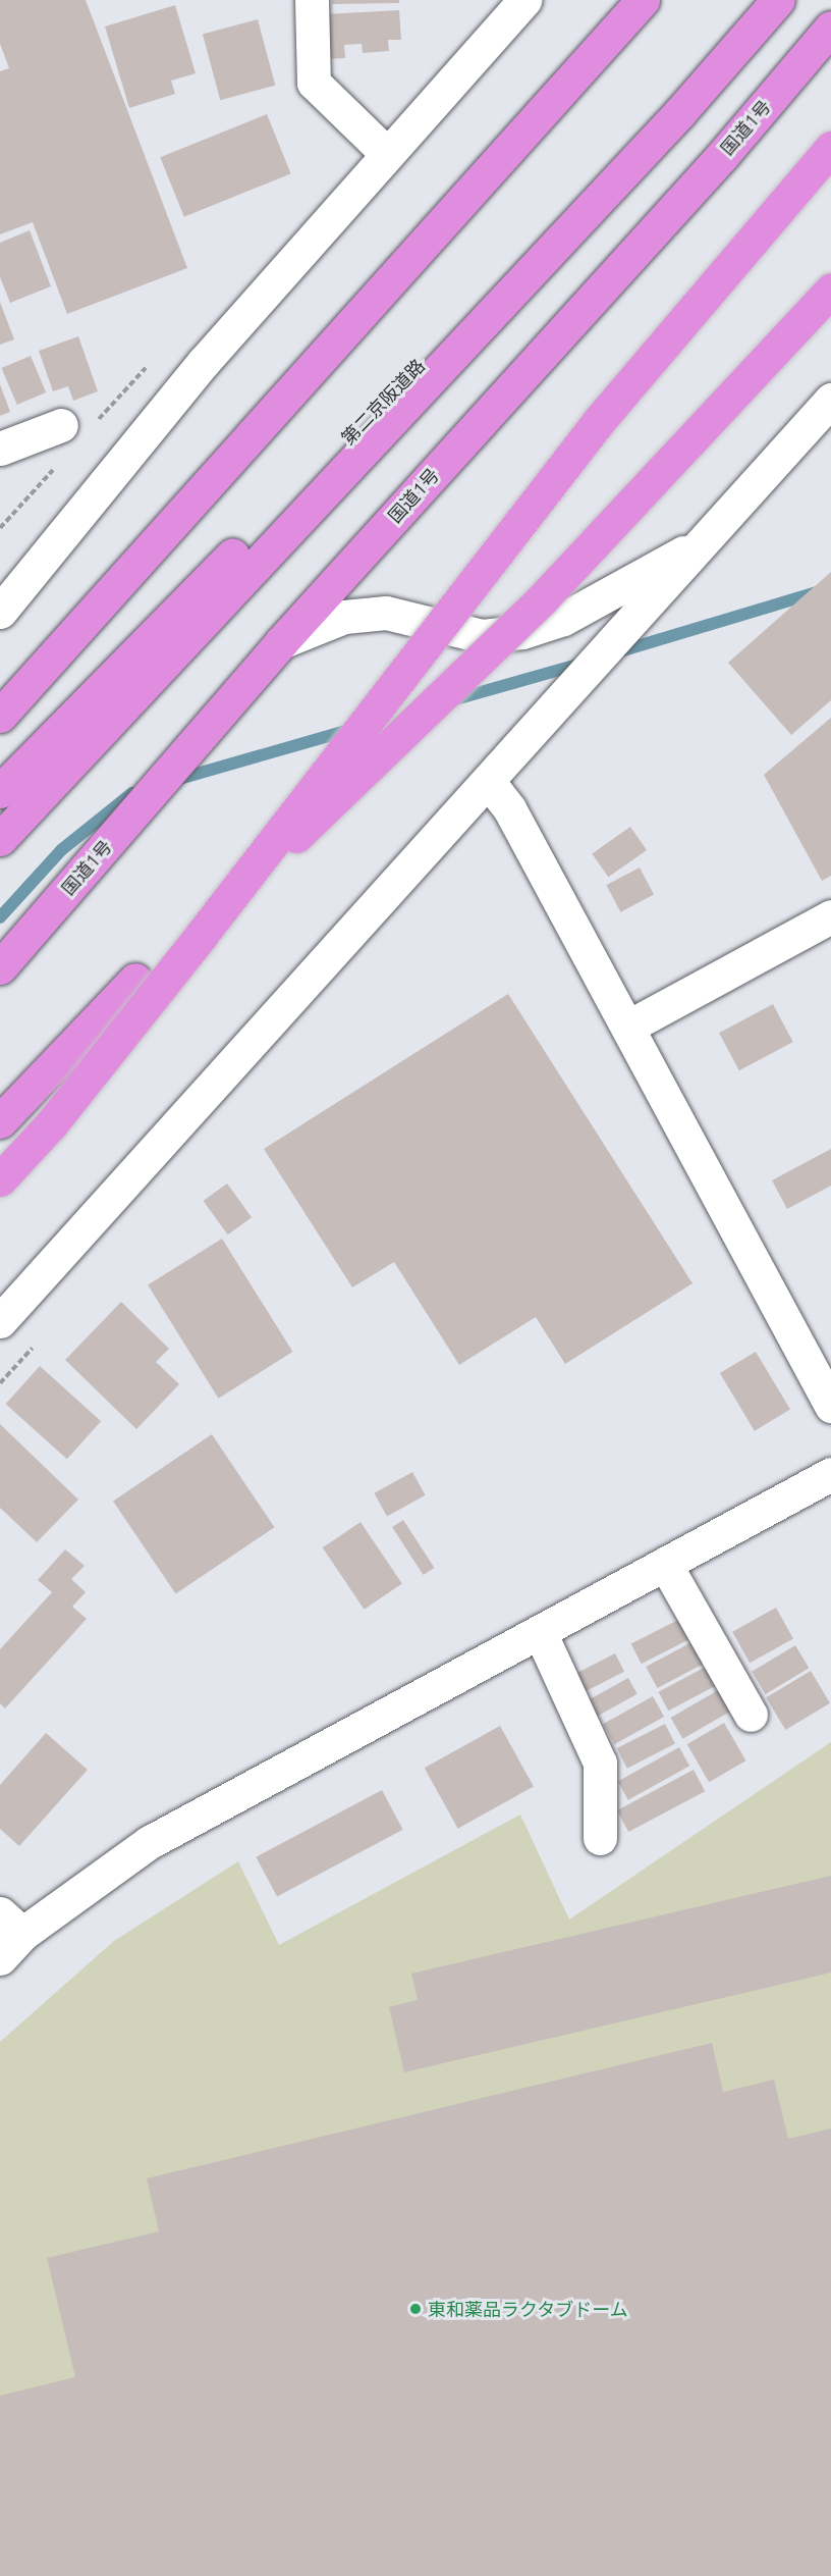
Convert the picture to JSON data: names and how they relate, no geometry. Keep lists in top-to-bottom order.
{
  "streets": {
    "highway": ["国道1号", "第二京阪道路"]
  },
  "places": ["東和薬品ラクタブドーム"]
}
